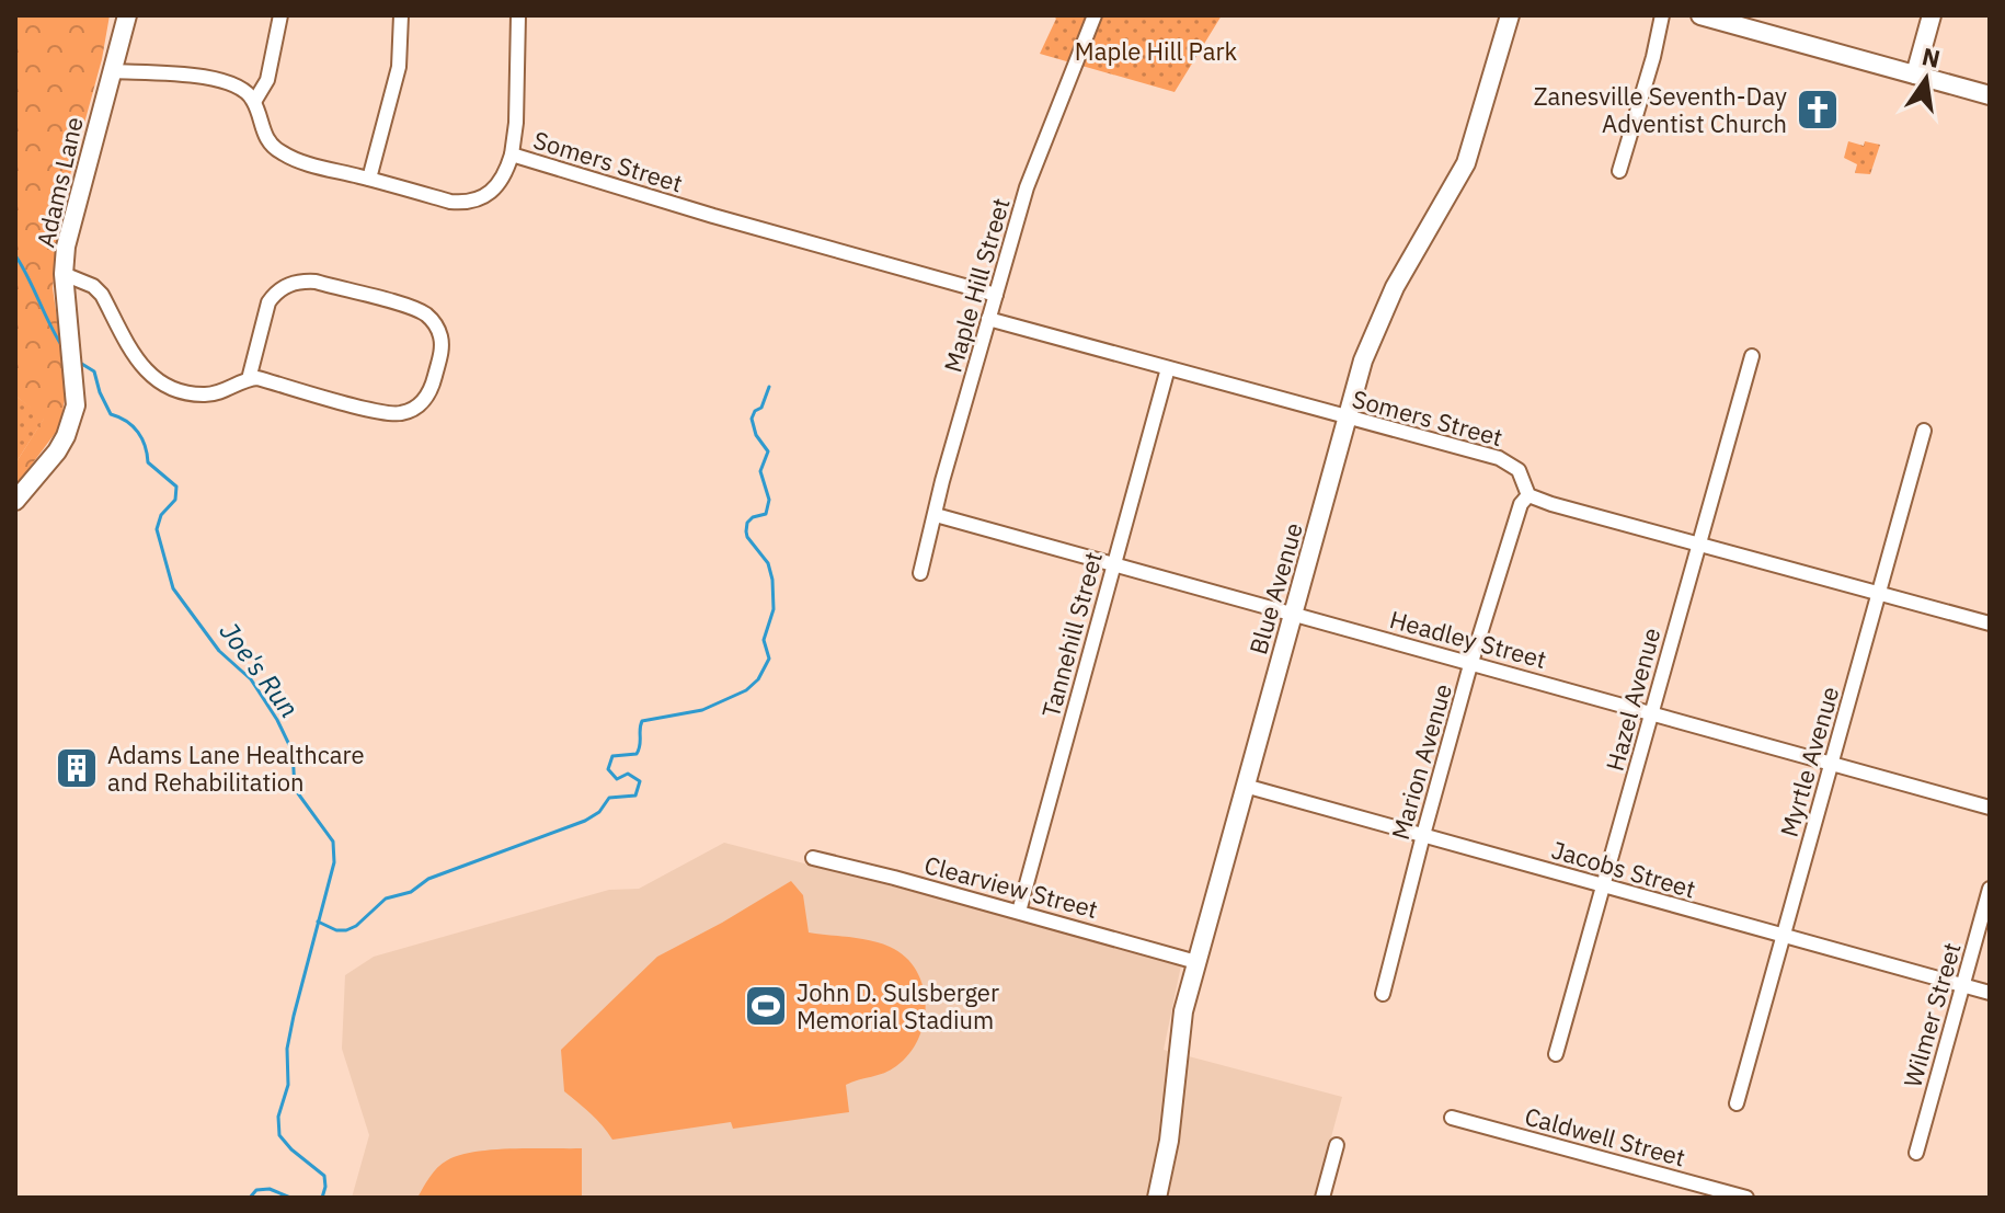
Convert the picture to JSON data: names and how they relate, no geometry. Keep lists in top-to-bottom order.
{
  "streets": {
    "street": [
      "Somers Street",
      "Adams Lane",
      "Maple Hill Street",
      "Blue Avenue",
      "Tannehill Street",
      "Headley Street",
      "Hazel Avenue",
      "Marion Avenue",
      "Myrtle Avenue",
      "Jacobs Street",
      "Clearview Street",
      "Wilmer Street",
      "Caldwell Street"
    ]
  },
  "crossings": [
    ["Somers Street", "Maple Hill Street"],
    ["Somers Street", "Blue Avenue"],
    ["Somers Street", "Tannehill Street"],
    ["Somers Street", "Marion Avenue"],
    ["Maple Hill Street", "Headley Street"],
    ["Blue Avenue", "Headley Street"],
    ["Blue Avenue", "Jacobs Street"],
    ["Blue Avenue", "Clearview Street"],
    ["Tannehill Street", "Headley Street"],
    ["Tannehill Street", "Clearview Street"],
    ["Headley Street", "Hazel Avenue"],
    ["Headley Street", "Marion Avenue"],
    ["Headley Street", "Myrtle Avenue"],
    ["Hazel Avenue", "Jacobs Street"],
    ["Marion Avenue", "Jacobs Street"],
    ["Myrtle Avenue", "Jacobs Street"],
    ["Jacobs Street", "Wilmer Street"]
  ],
  "water": ["Joe's Run"],
  "parks": ["Maple Hill Park"],
  "places": {
    "church": ["Zanesville Seventh-Day Adventist Church"],
    "building": ["Adams Lane Healthcare and Rehabilitation"],
    "sports": ["John D. Sulsberger Memorial Stadium"]
  },
  "north": "top"
}
